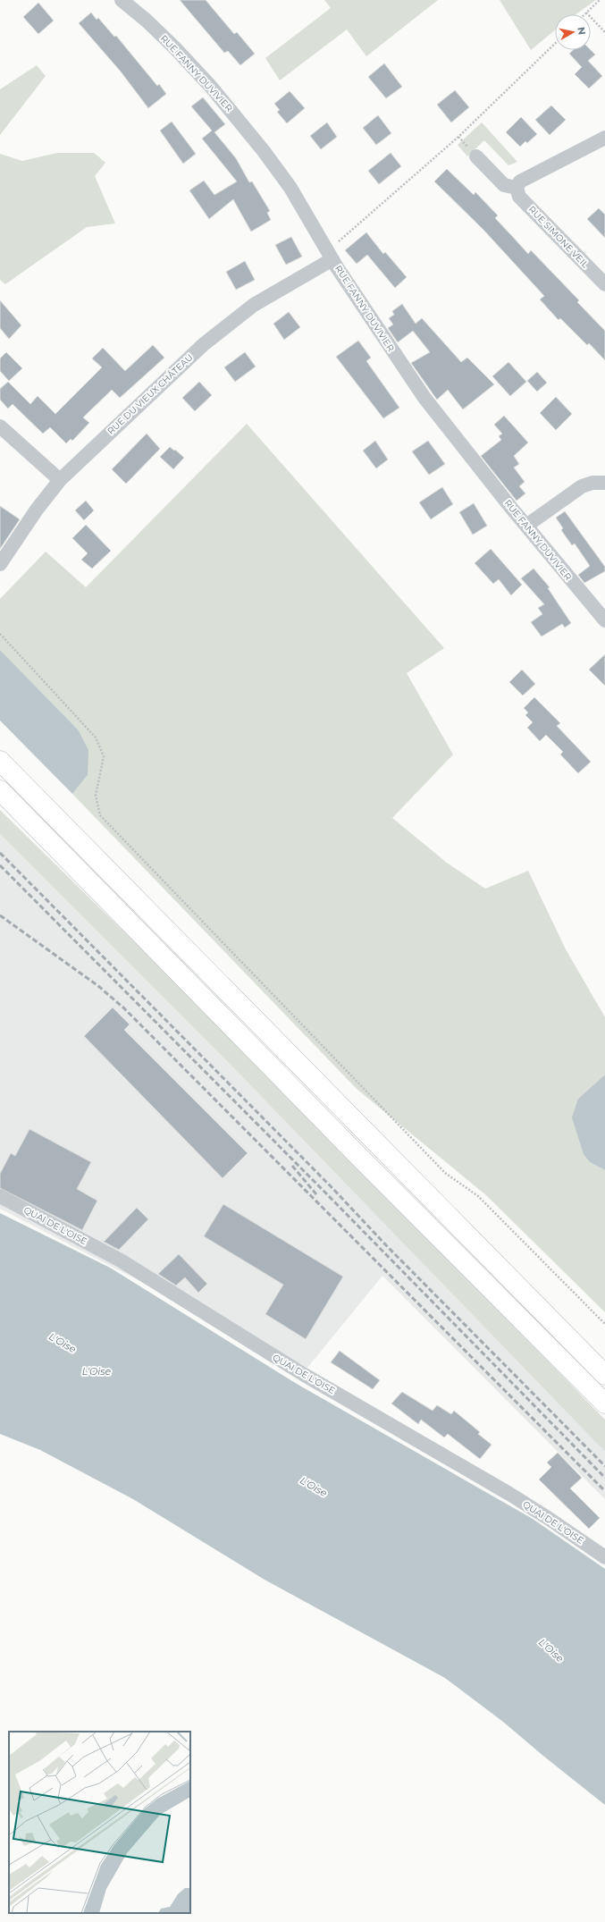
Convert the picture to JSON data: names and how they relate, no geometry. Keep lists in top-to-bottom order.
{
  "streets": {
    "street": [
      "RUE FANNY DUVIVIER",
      "RUE SIMONE VEIL",
      "RUE DU VIEUX CHÂTEAU",
      "QUAI DE L'OISE"
    ]
  },
  "crossings": [
    ["RUE FANNY DUVIVIER", "RUE DU VIEUX CHÂTEAU"]
  ],
  "water": ["L'Oise", "L’Oise"],
  "north": "right"
}
